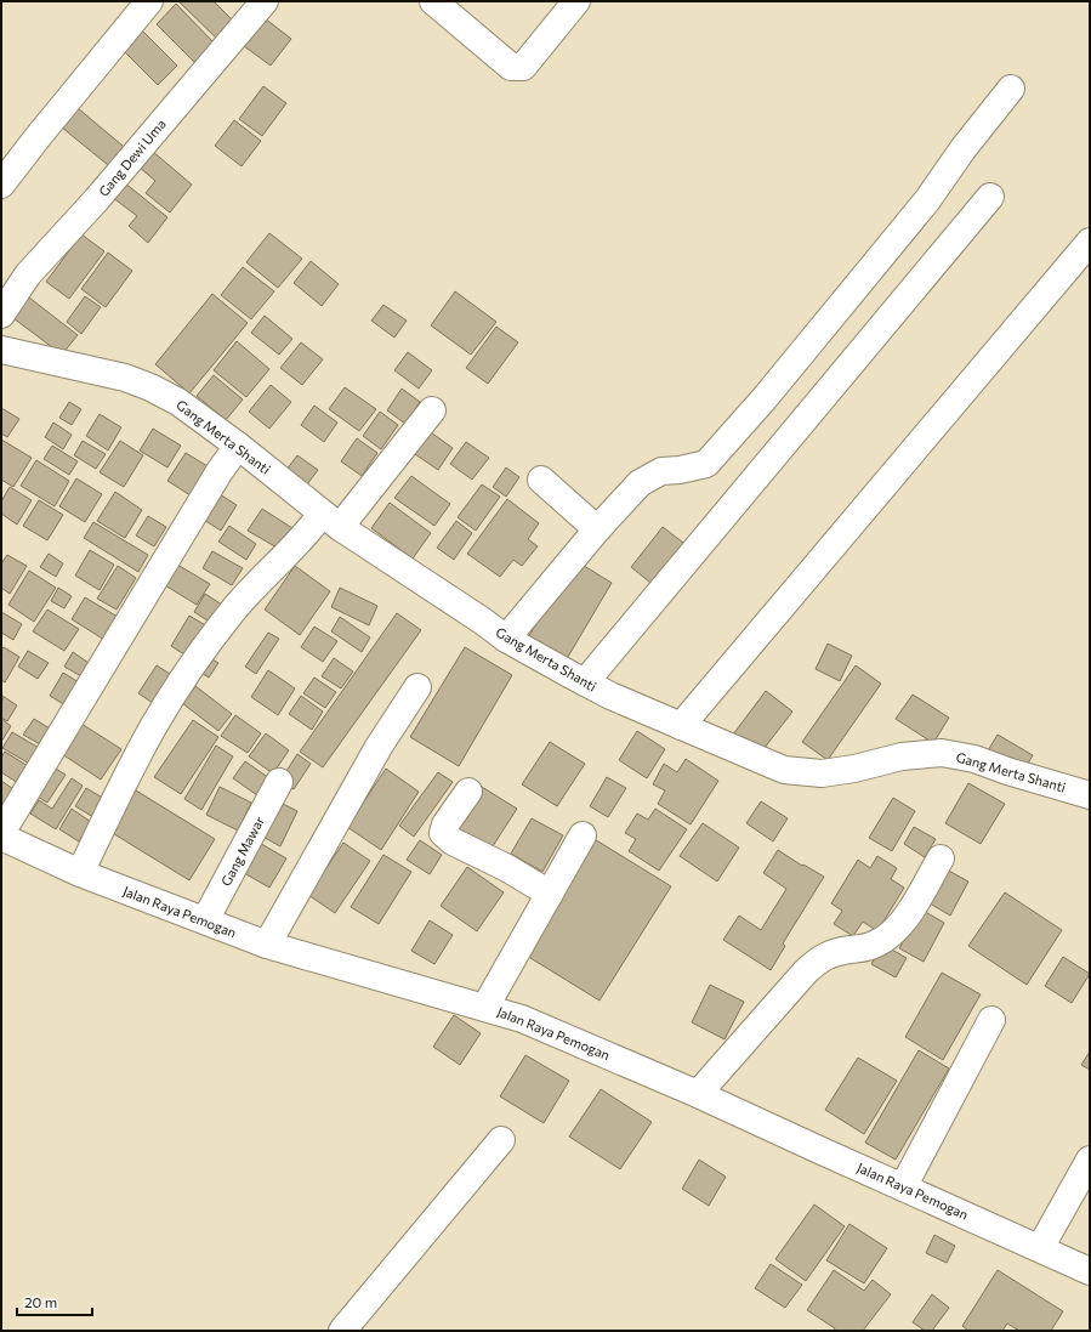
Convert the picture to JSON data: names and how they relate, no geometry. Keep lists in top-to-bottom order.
{
  "streets": {
    "street": [
      "Gang Dewi Uma",
      "Gang Merta Shanti",
      "Gang Mawar",
      "Jalan Raya Pemogan"
    ]
  },
  "crossings": [
    ["Gang Mawar", "Jalan Raya Pemogan"]
  ],
  "scale_bar": "20 m"
}
